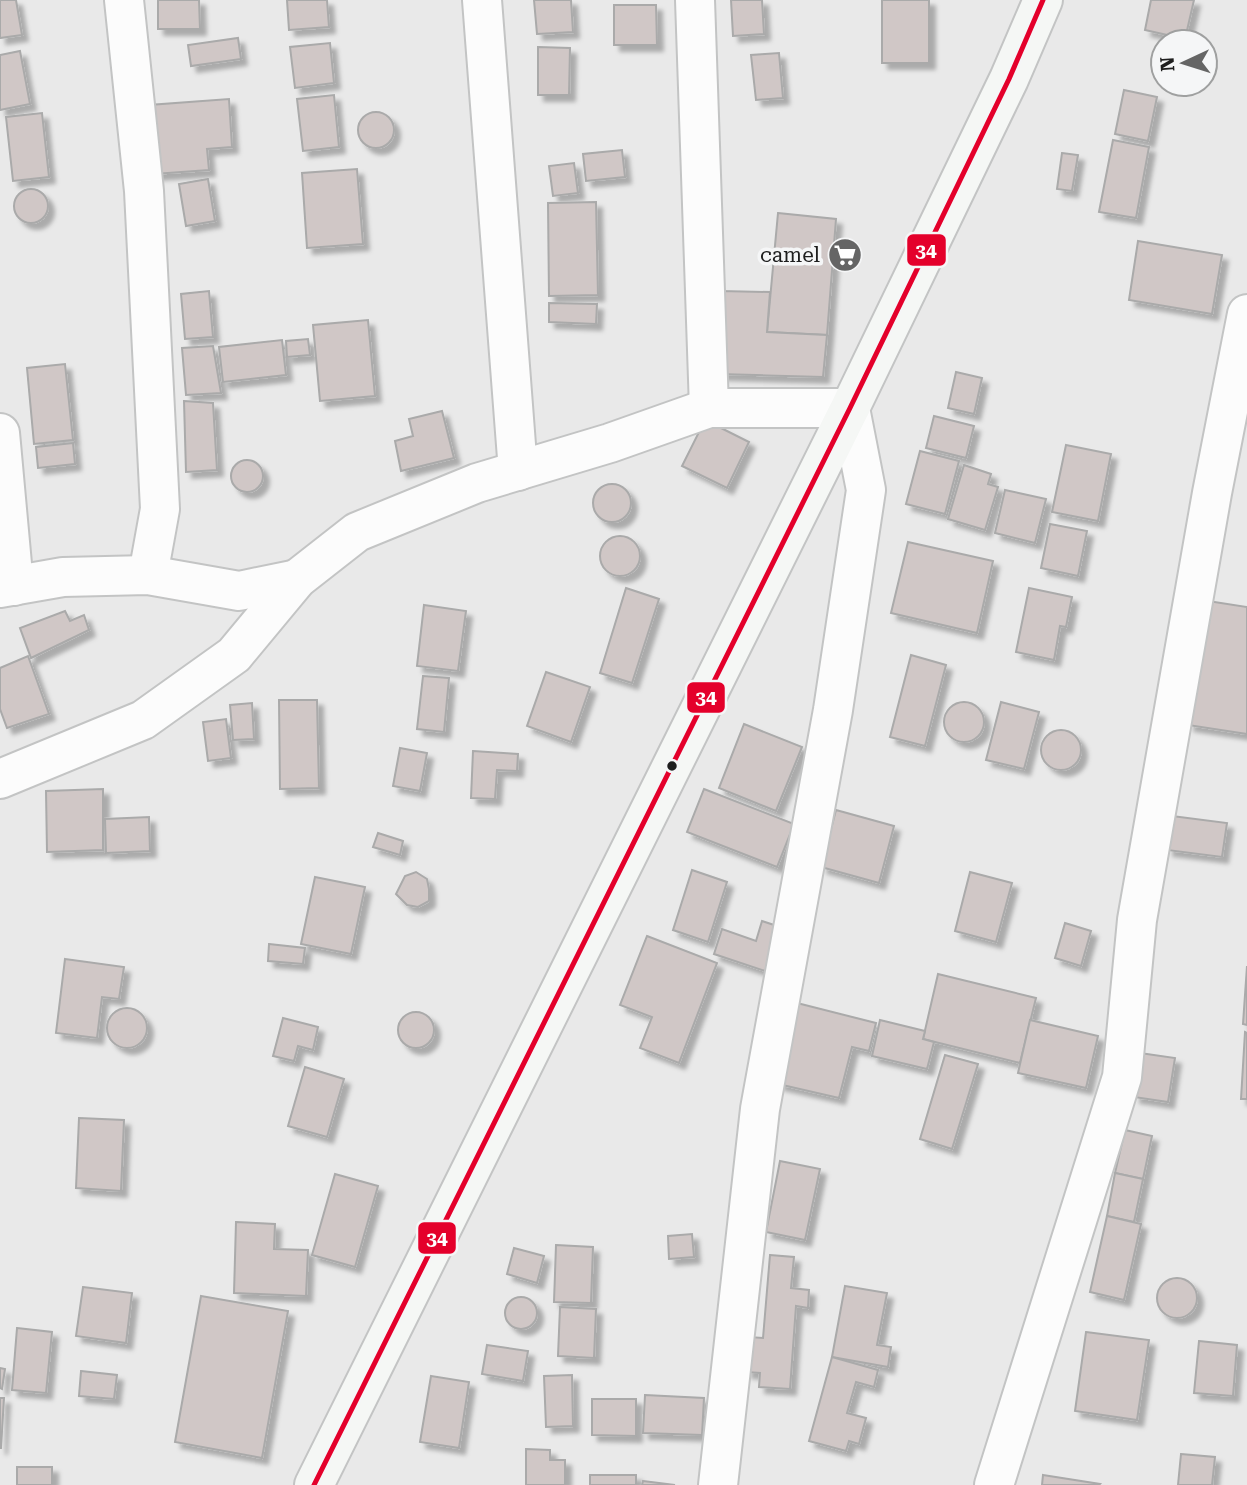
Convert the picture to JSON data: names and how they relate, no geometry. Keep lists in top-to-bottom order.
{
  "places": {
    "supermarket": ["camel"]
  },
  "lines": ["transit line 34"],
  "north": "left"
}
